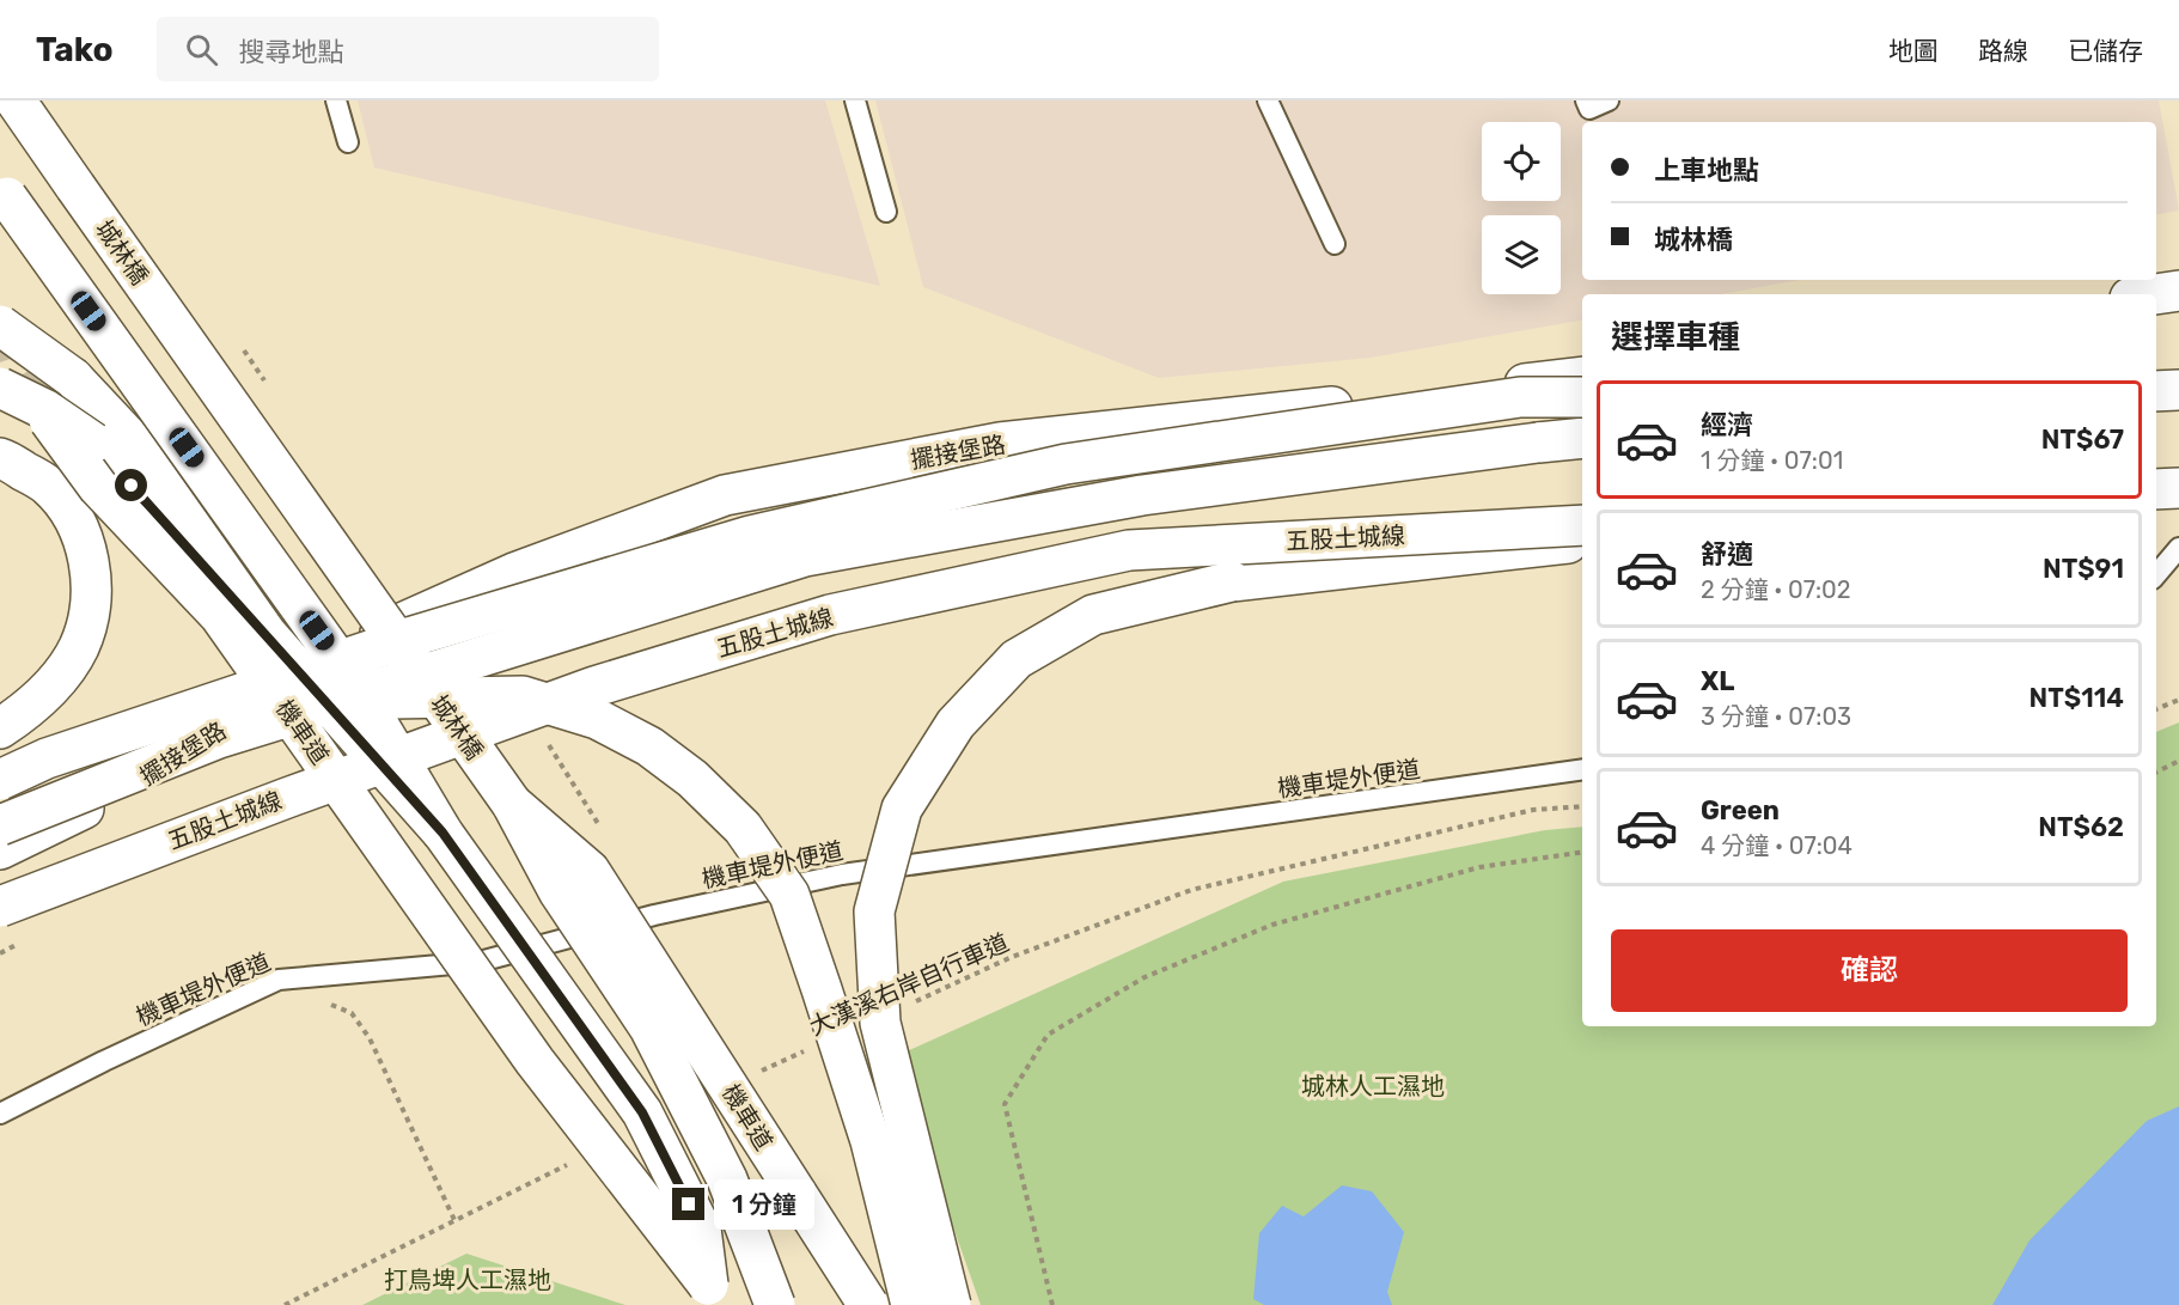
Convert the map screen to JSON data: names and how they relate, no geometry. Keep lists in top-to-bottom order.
{
  "streets": {
    "main road": [
      "城林橋",
      "擺接堡路",
      "五股土城線",
      "機車道"
    ],
    "lane": ["機車堤外便道"],
    "path": ["大漢溪右岸自行車道"]
  },
  "crossings": [
    ["城林橋", "機車道"]
  ],
  "parks": ["城林人工濕地", "打鳥埤人工濕地"],
  "page": {
    "header": "Tako",
    "search": "搜尋地點",
    "nav": ["地圖", "路線", "已儲存"],
    "banner": ["上車地點", "城林橋"],
    "heading": "選擇車種",
    "list": [
      {
        "name": "經濟",
        "note": "1 分鐘 · 07:01",
        "value": "NT$67"
      },
      {
        "name": "舒適",
        "note": "2 分鐘 · 07:02",
        "value": "NT$91"
      },
      {
        "name": "XL",
        "note": "3 分鐘 · 07:03",
        "value": "NT$114"
      },
      {
        "name": "Green",
        "note": "4 分鐘 · 07:04",
        "value": "NT$62"
      }
    ],
    "buttons": "確認",
    "bubble": "1 分鐘"
  }
}
